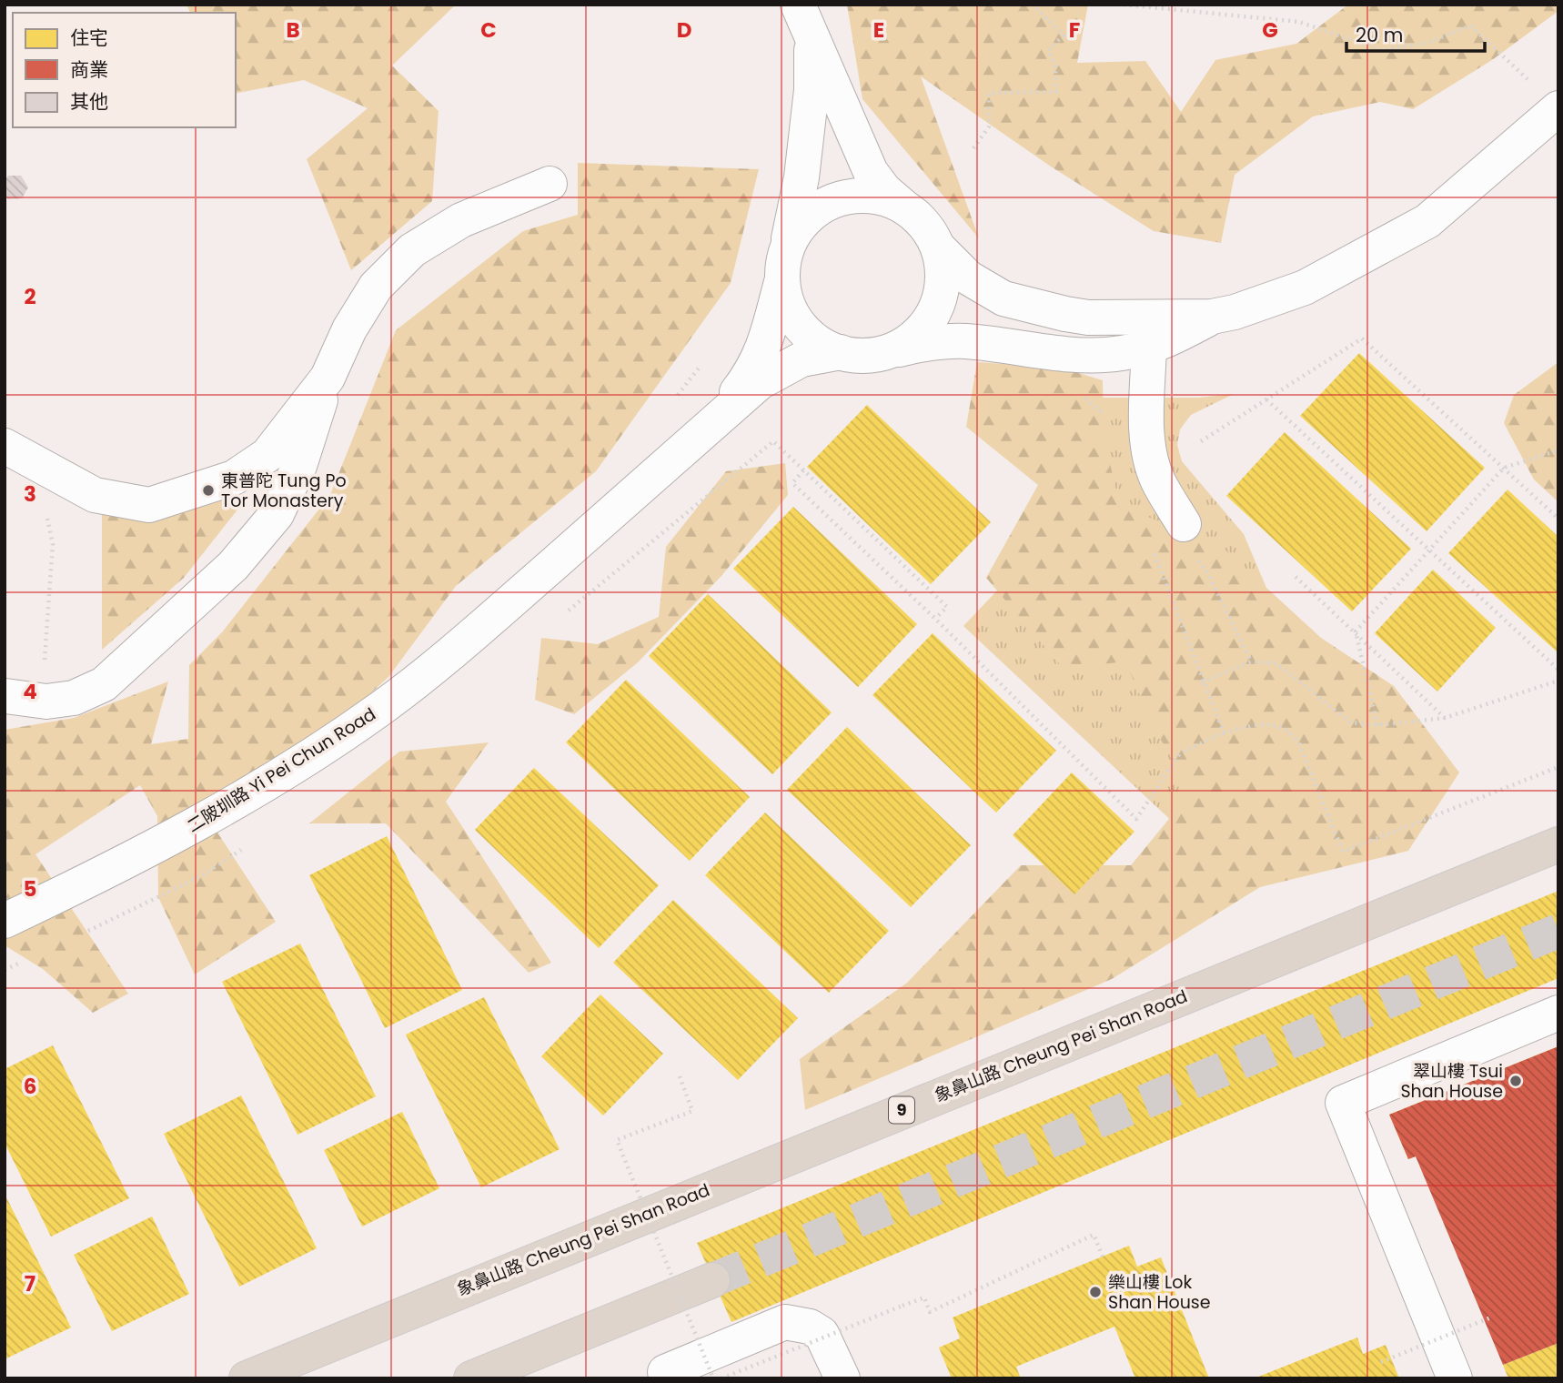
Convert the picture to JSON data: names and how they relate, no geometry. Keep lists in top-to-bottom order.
{
  "streets": {
    "highway": ["象鼻山路 Cheung Pei Shan Road", "9"],
    "street": ["二陂圳路 Yi Pei Chun Road"]
  },
  "places": ["東普陀 Tung Po Tor Monastery", "翠山樓 Tsui Shan House", "樂山樓 Lok Shan House"],
  "legend": ["住宅", "商業", "其他"],
  "scale_bar": "20 m",
  "grid": {
    "columns": [
      "B",
      "C",
      "D",
      "E",
      "F",
      "G"
    ],
    "rows": [
      "2",
      "3",
      "4",
      "5",
      "6",
      "7"
    ]
  }
}
